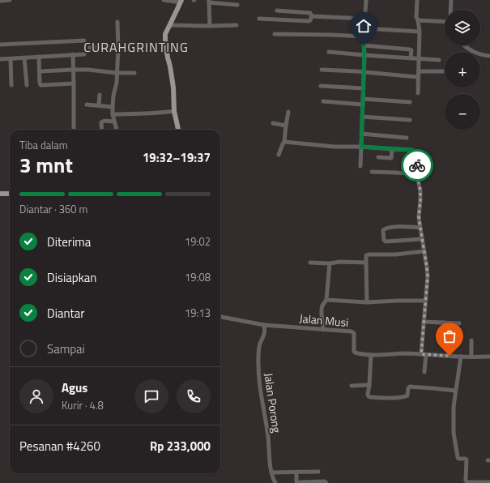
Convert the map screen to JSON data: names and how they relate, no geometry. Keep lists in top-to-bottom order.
{
  "streets": {
    "street": ["Jalan Musi", "Jalan Porong"]
  },
  "crossings": [
    ["Jalan Musi", "Jalan Porong"]
  ],
  "districts": ["CURAHGRINTING"],
  "page": {
    "map_buttons": ["+", "−"],
    "heading": ["3 mnt", "Tiba dalam", "19:32–19:37"],
    "panel": [
      "Agus",
      "Kurir · 4.8",
      "Pesanan #4260",
      "Rp 233,000"
    ],
    "bar": "Diantar · 360 m",
    "list": [
      ["Diterima", "19:02"],
      ["Disiapkan", "19:08"],
      ["Diantar", "19:13"],
      "Sampai"
    ]
  }
}
